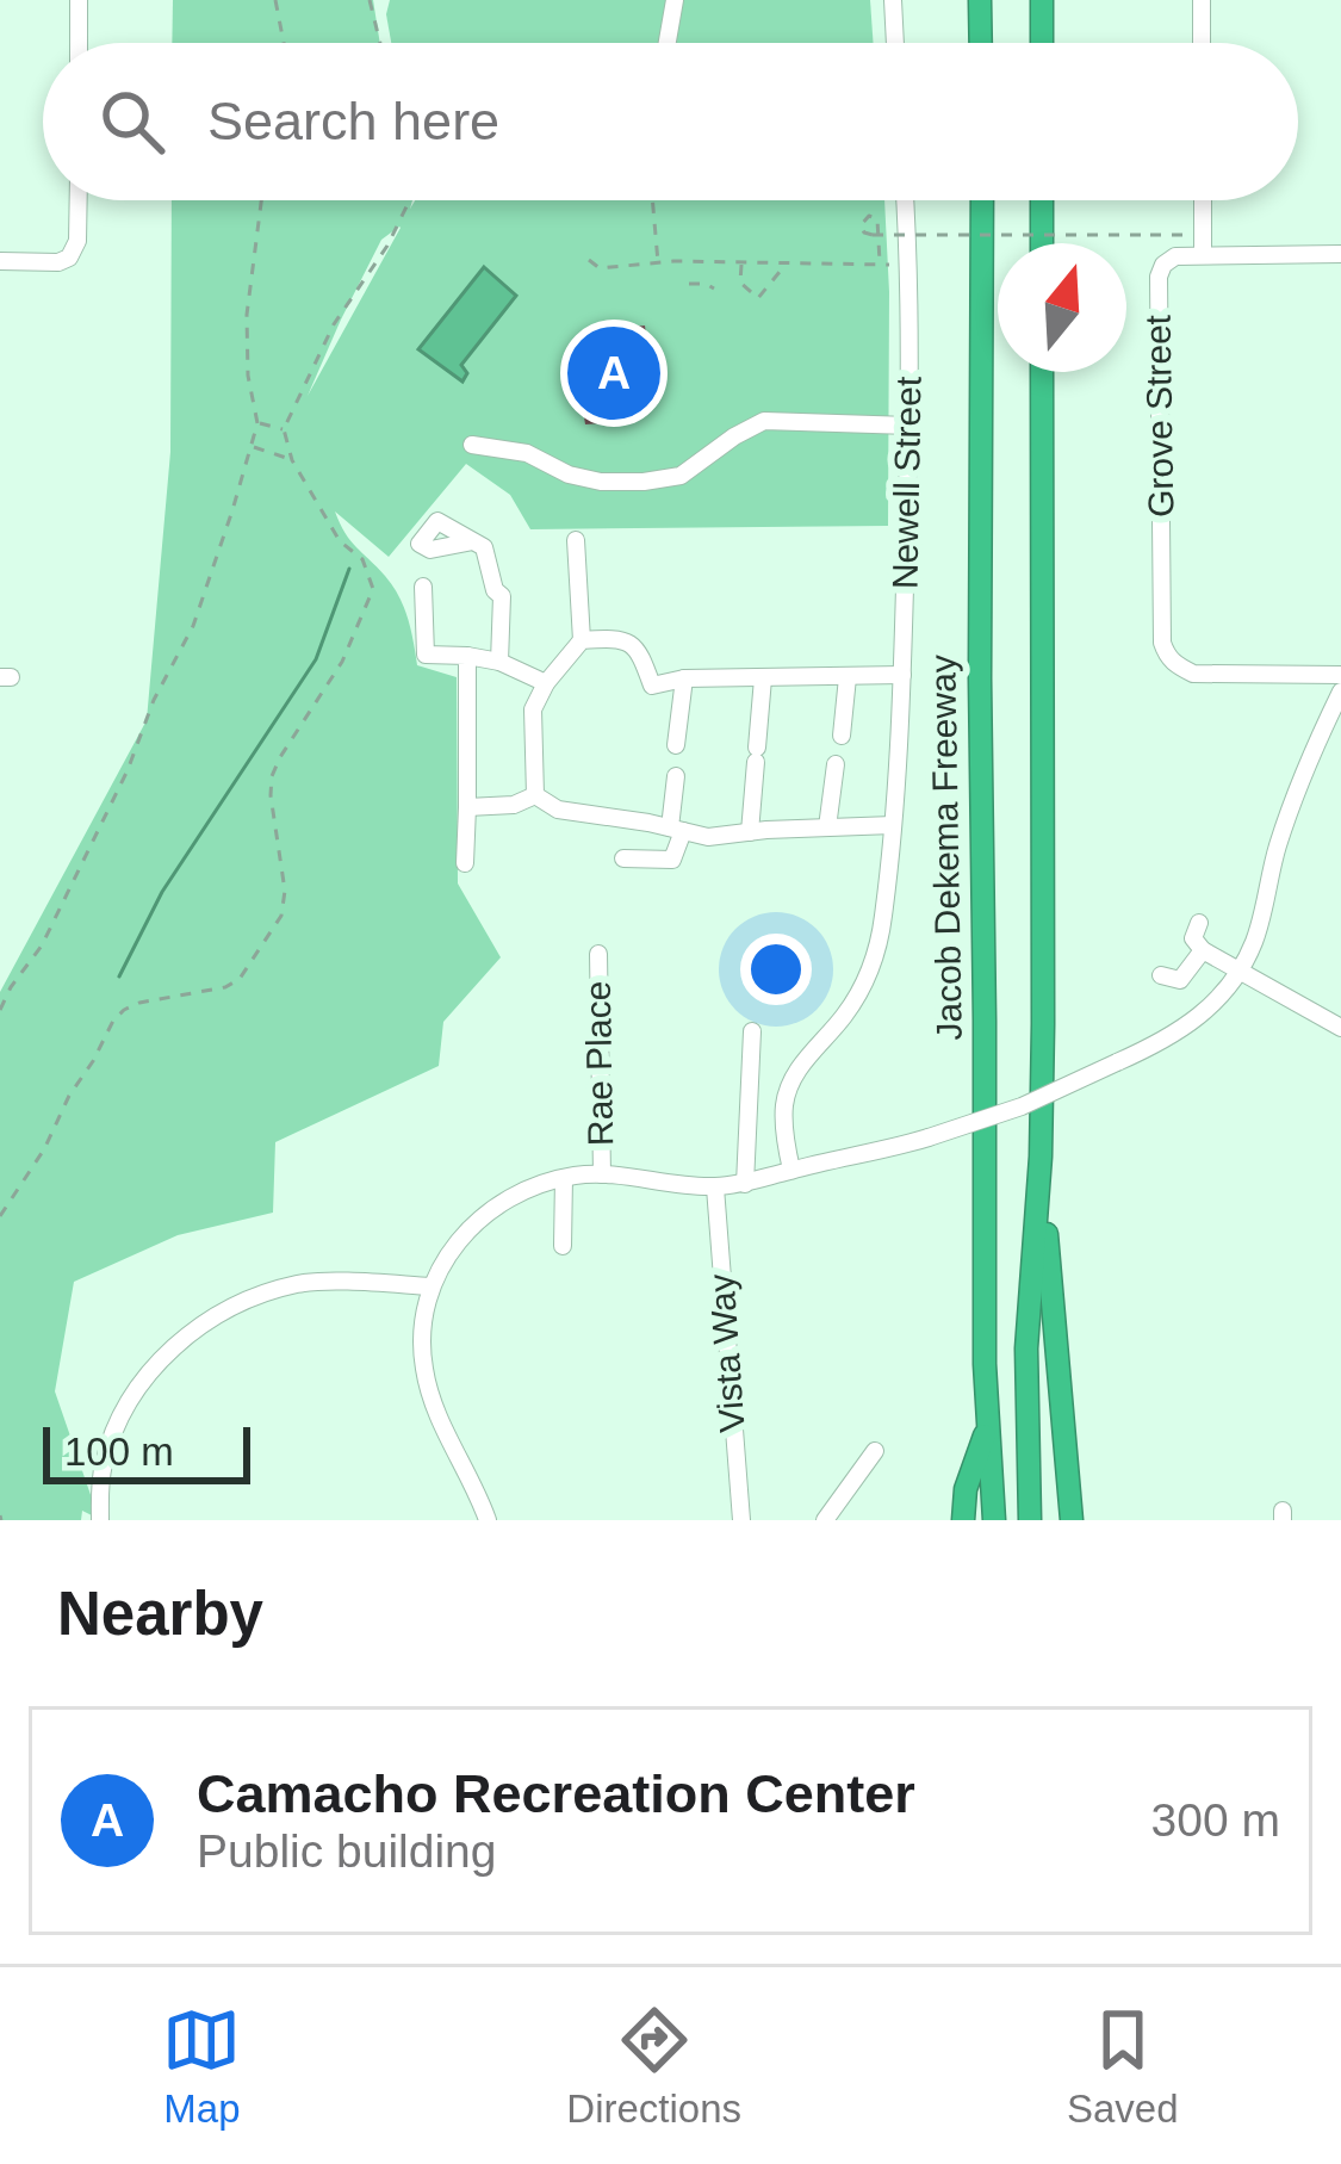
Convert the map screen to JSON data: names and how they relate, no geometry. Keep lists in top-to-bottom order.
{
  "streets": {
    "highway": ["Jacob Dekema Freeway"],
    "street": [
      "Grove Street",
      "Newell Street",
      "Rae Place",
      "Vista Way"
    ]
  },
  "scale_bar": "100 m",
  "north": "top",
  "page": {
    "search": "Search here",
    "pins": "A",
    "scale": "100 m",
    "heading": "Nearby",
    "list": [
      {
        "mark": "A",
        "name": "Camacho Recreation Center",
        "note": "Public building",
        "value": "300 m"
      }
    ],
    "nav": ["Map", "Directions", "Saved"]
  }
}
